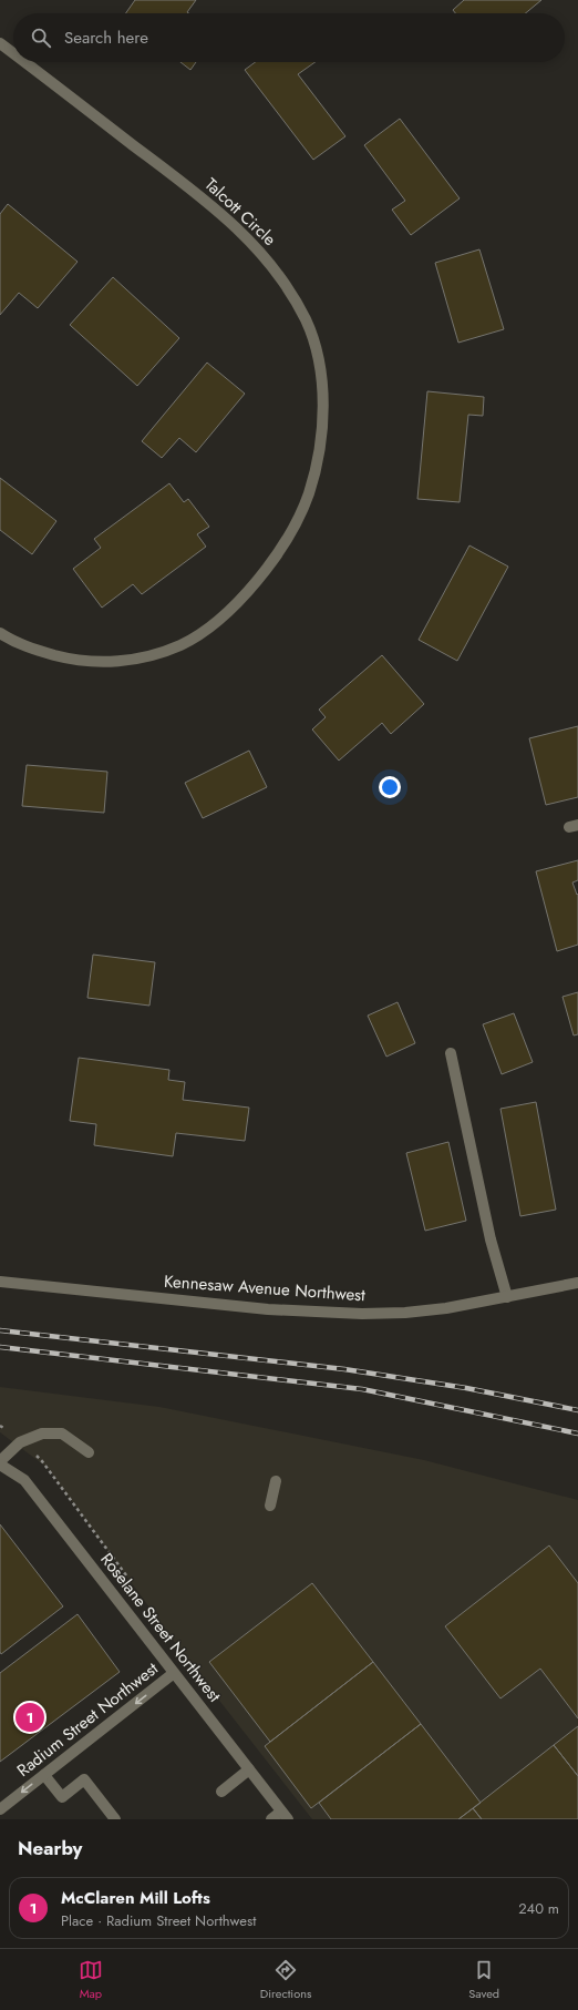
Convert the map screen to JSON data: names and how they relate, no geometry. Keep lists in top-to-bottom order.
{
  "streets": {
    "street": [
      "Talcott Circle",
      "Kennesaw Avenue Northwest",
      "Roselane Street Northwest",
      "Radium Street Northwest"
    ]
  },
  "crossings": [
    ["Roselane Street Northwest", "Radium Street Northwest"]
  ],
  "one_way": ["Radium Street Northwest"],
  "page": {
    "search": "Search here",
    "pins": "1",
    "heading": "Nearby",
    "list": [
      {
        "mark": "1",
        "name": "McClaren Mill Lofts",
        "note": "Place · Radium Street Northwest",
        "value": "240 m"
      }
    ],
    "nav": ["Map", "Directions", "Saved"]
  }
}
